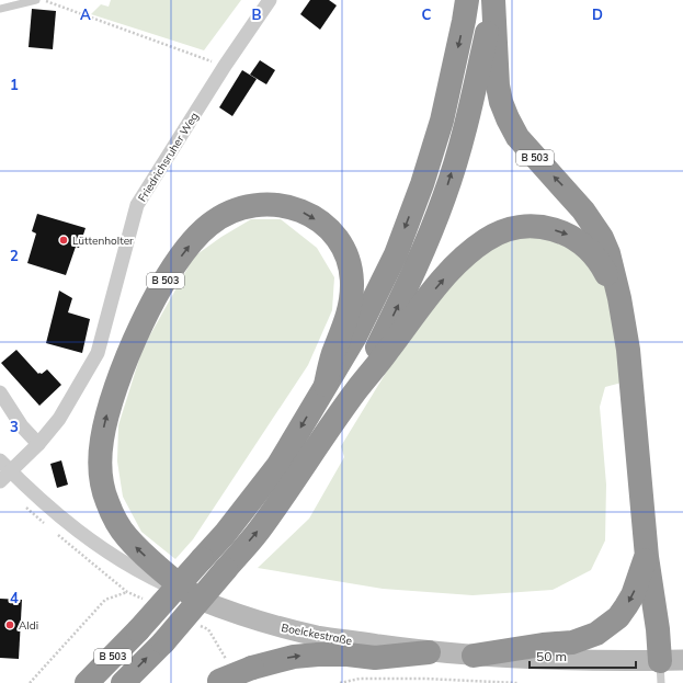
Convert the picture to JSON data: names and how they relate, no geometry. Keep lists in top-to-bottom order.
{
  "streets": {
    "highway": ["B 503"],
    "street": ["Friedrichsruher Weg", "Boelckestraße"]
  },
  "crossings": [
    ["Friedrichsruher Weg", "Boelckestraße"],
    ["B 503", "Boelckestraße"]
  ],
  "places": ["Lüttenholter", "Aldi"],
  "scale_bar": "50 m",
  "grid": {
    "columns": [
      "A",
      "B",
      "C",
      "D"
    ],
    "rows": [
      "1",
      "2",
      "3",
      "4"
    ]
  }
}
